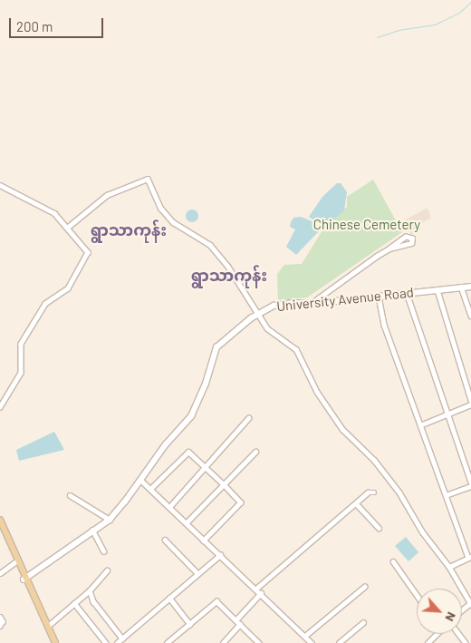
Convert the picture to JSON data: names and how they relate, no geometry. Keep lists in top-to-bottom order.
{
  "streets": {
    "main road": ["University Avenue Road"]
  },
  "districts": ["ရွာသာကုန်း", "ရွာသာကုန်း"],
  "parks": ["Chinese Cemetery"],
  "scale_bar": "200 m",
  "north": "bottom right"
}
